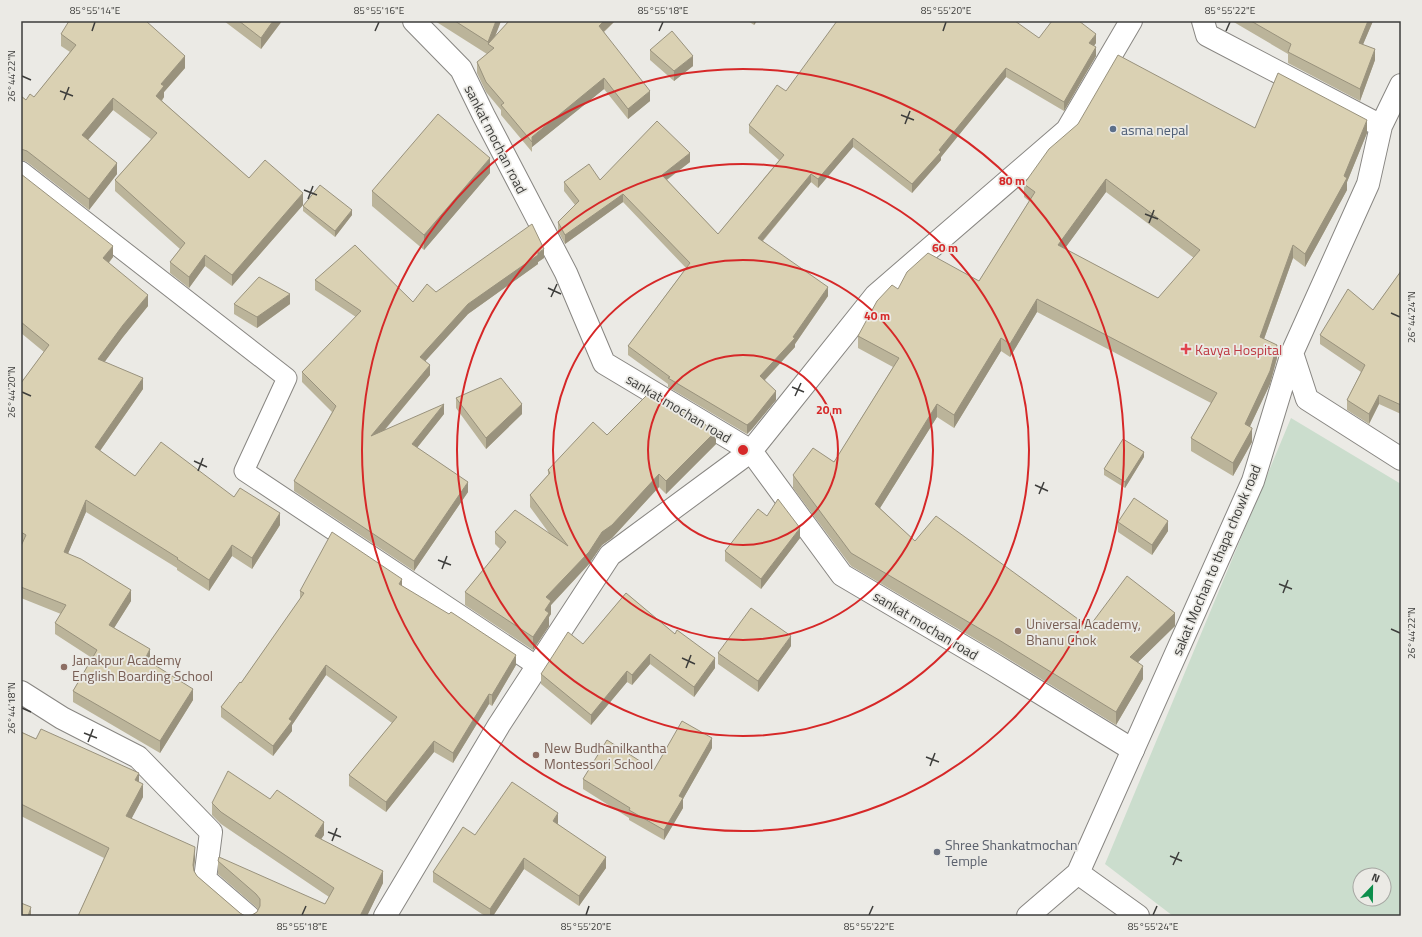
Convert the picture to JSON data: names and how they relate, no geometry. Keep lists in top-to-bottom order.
{
  "streets": {
    "street": ["sankat mochan road", "sakat Mochan to thapa chowk road"]
  },
  "crossings": [
    ["sankat mochan road", "sakat Mochan to thapa chowk road"]
  ],
  "places": {
    "other": [
      "asma nepal",
      "Universal Academy, Bhanu Chok",
      "Janakpur Academy English Boarding School",
      "New Budhanilkantha Montessori School",
      "Shree Shankatmochan Temple"
    ],
    "health": ["Kavya Hospital"]
  },
  "north": "top",
  "coordinates": [
    "85°55'14\"E",
    "85°55'16\"E",
    "85°55'18\"E",
    "85°55'20\"E",
    "85°55'22\"E",
    "26°44'22\"N",
    "26°44'24\"N",
    "26°44'20\"N",
    "26°44'18\"N",
    "85°55'24\"E"
  ],
  "rings": [
    "80 m",
    "60 m",
    "40 m",
    "20 m"
  ]
}
